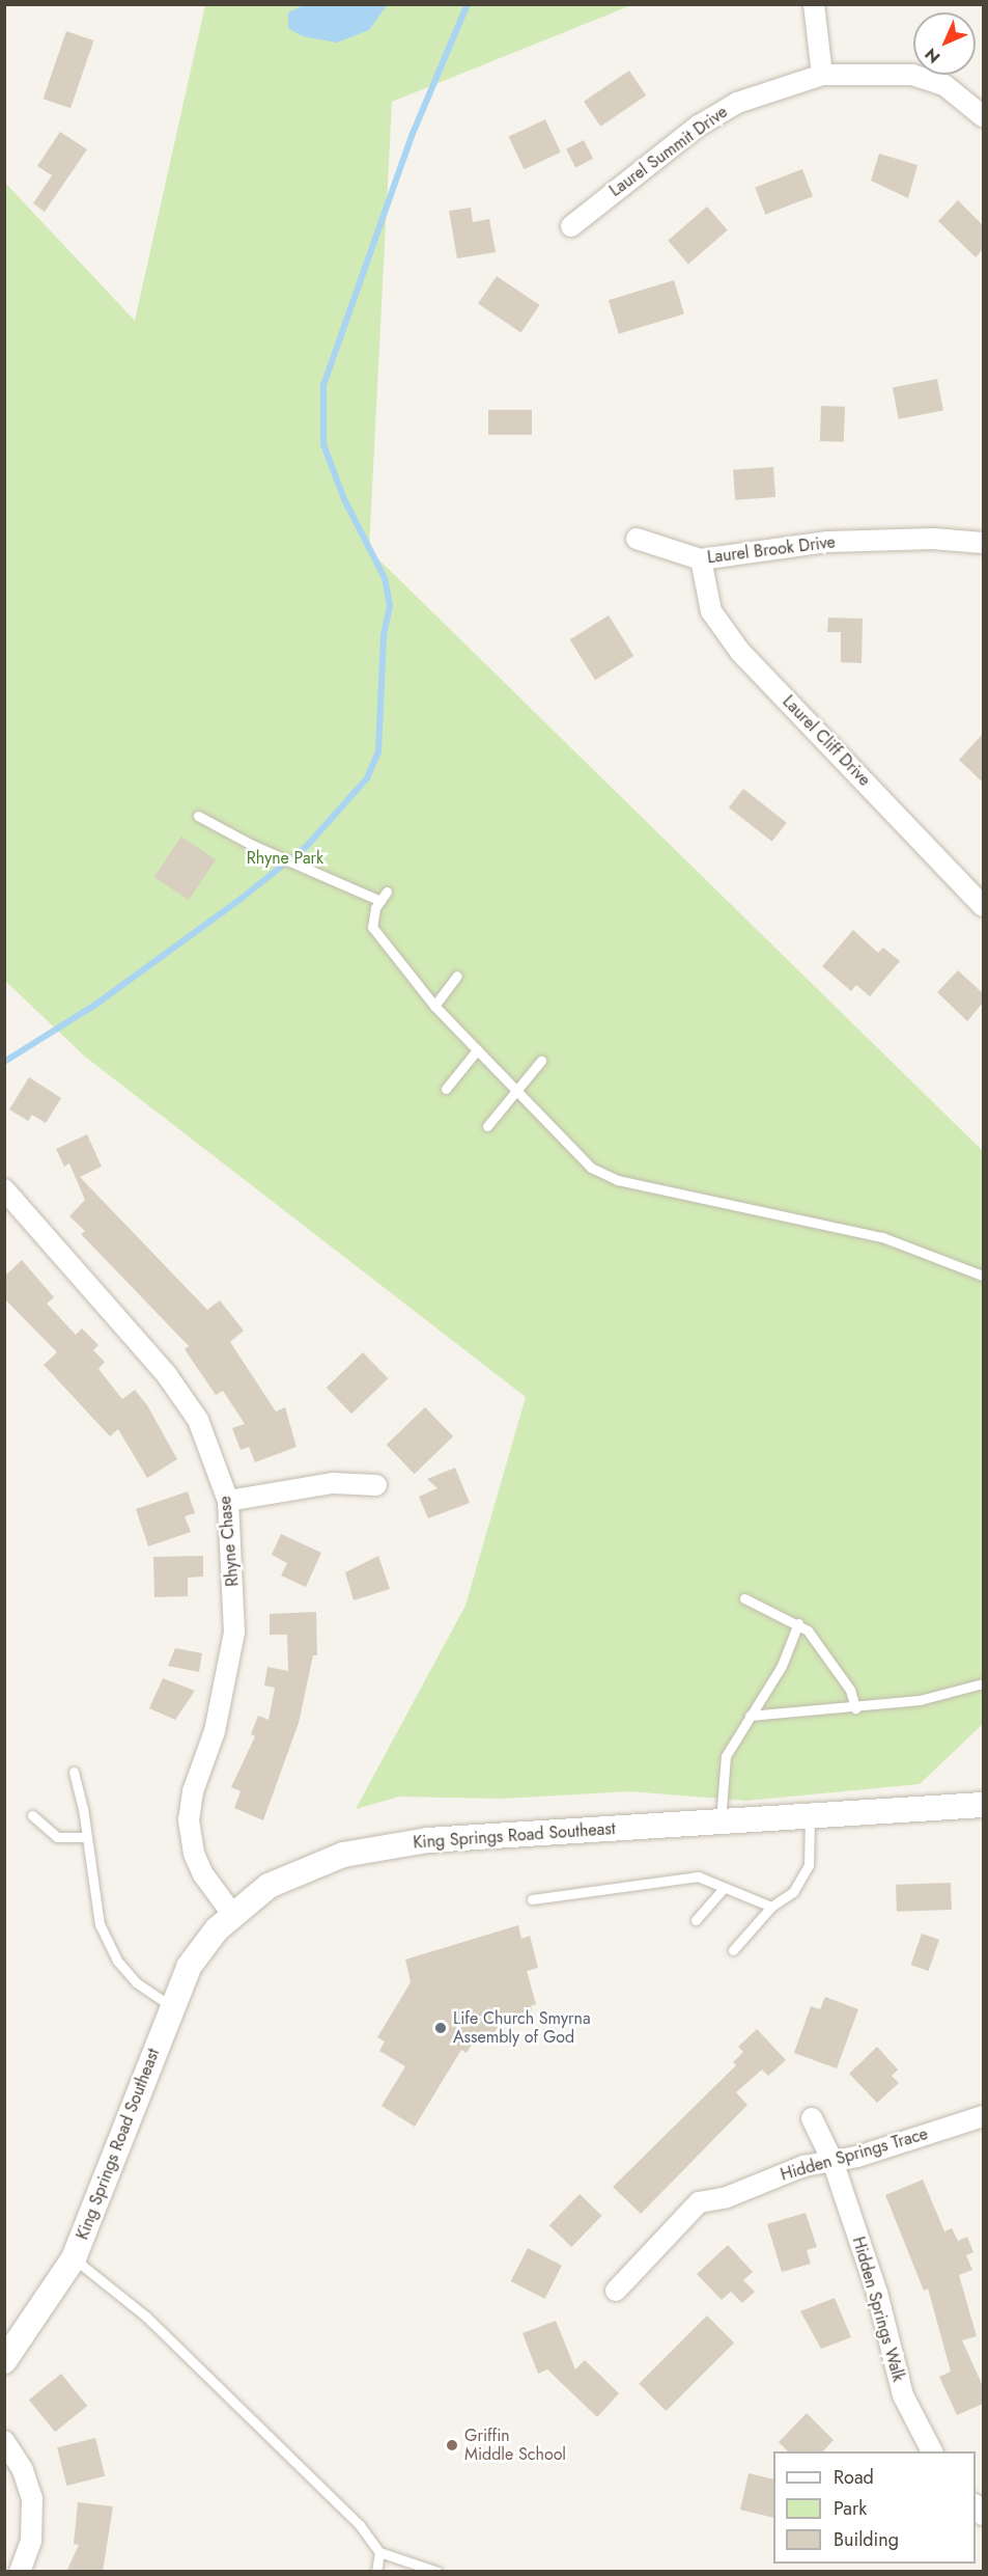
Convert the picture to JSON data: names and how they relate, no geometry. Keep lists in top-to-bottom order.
{
  "streets": {
    "street": [
      "Laurel Summit Drive",
      "Laurel Brook Drive",
      "Laurel Cliff Drive",
      "Rhyne Chase",
      "King Springs Road Southeast",
      "Hidden Springs Trace",
      "Hidden Springs Walk"
    ]
  },
  "crossings": [
    ["Laurel Brook Drive", "Laurel Cliff Drive"],
    ["Rhyne Chase", "King Springs Road Southeast"],
    ["Hidden Springs Trace", "Hidden Springs Walk"]
  ],
  "parks": ["Rhyne Park"],
  "places": ["Life Church Smyrna Assembly of God", "Griffin Middle School"],
  "legend": ["Road", "Park", "Building"],
  "north": "bottom left"
}
